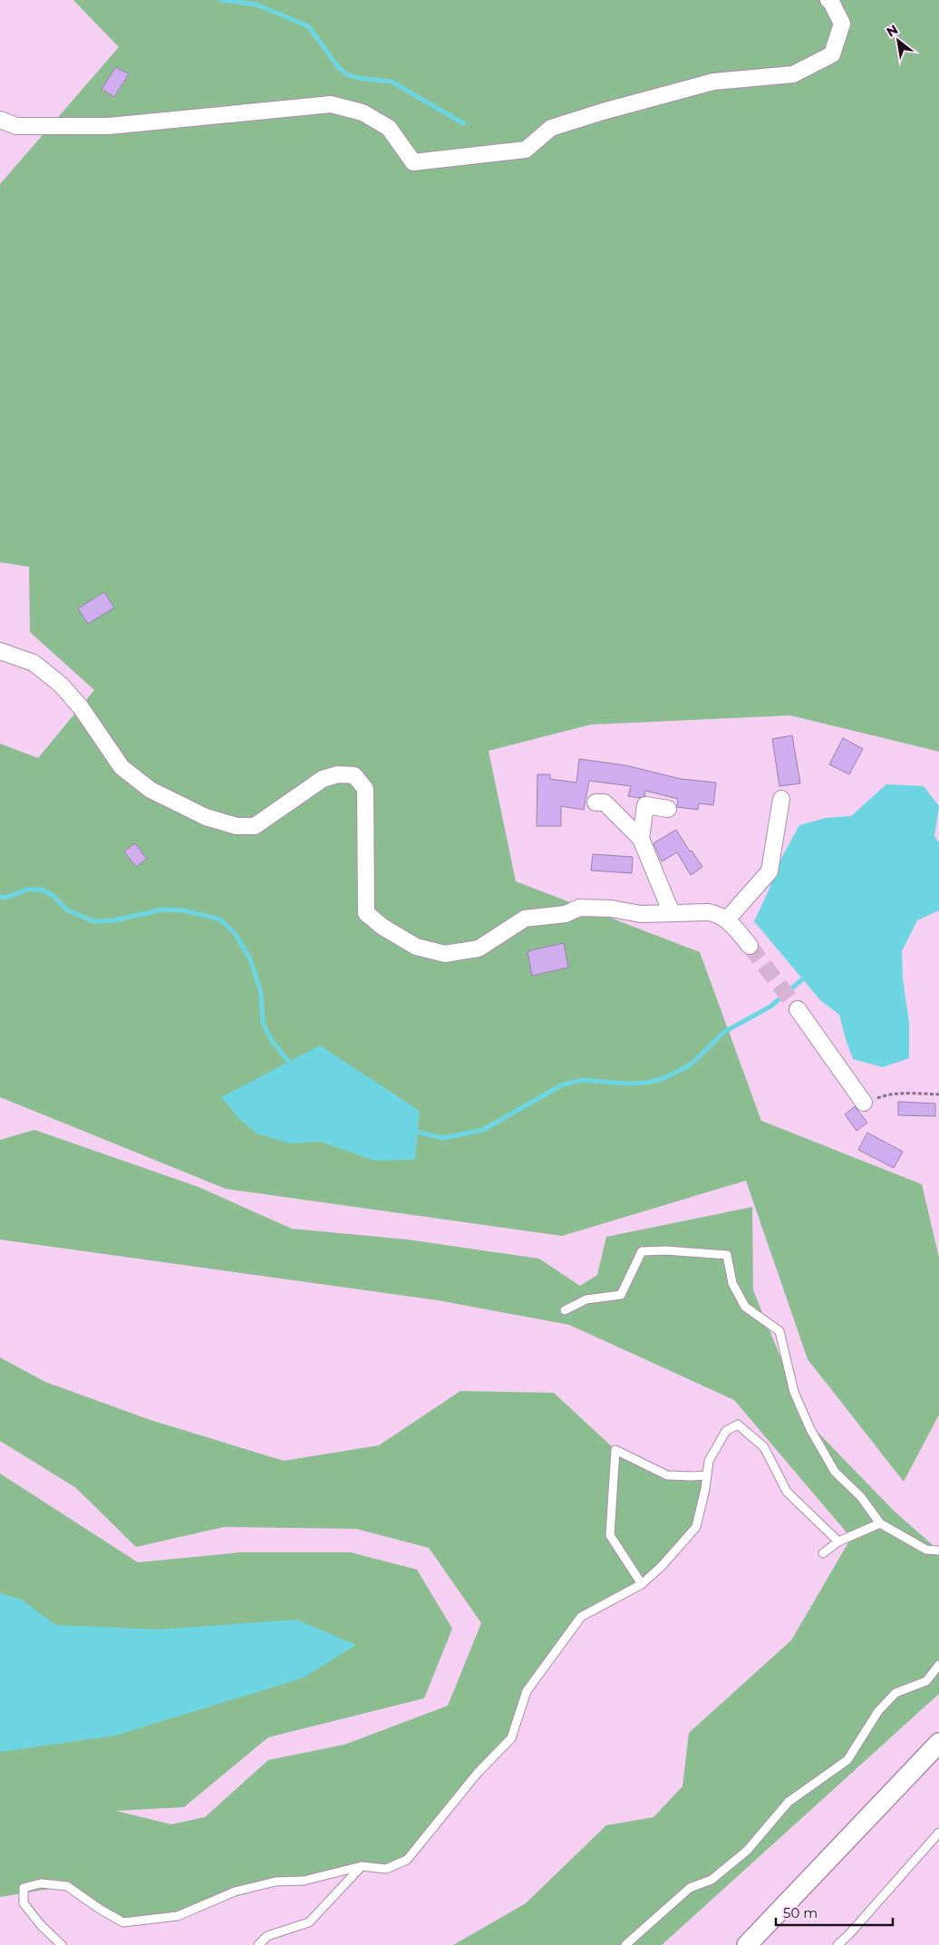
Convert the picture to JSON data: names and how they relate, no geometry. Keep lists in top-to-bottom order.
{
  "scale_bar": "50 m",
  "north": "top left"
}
